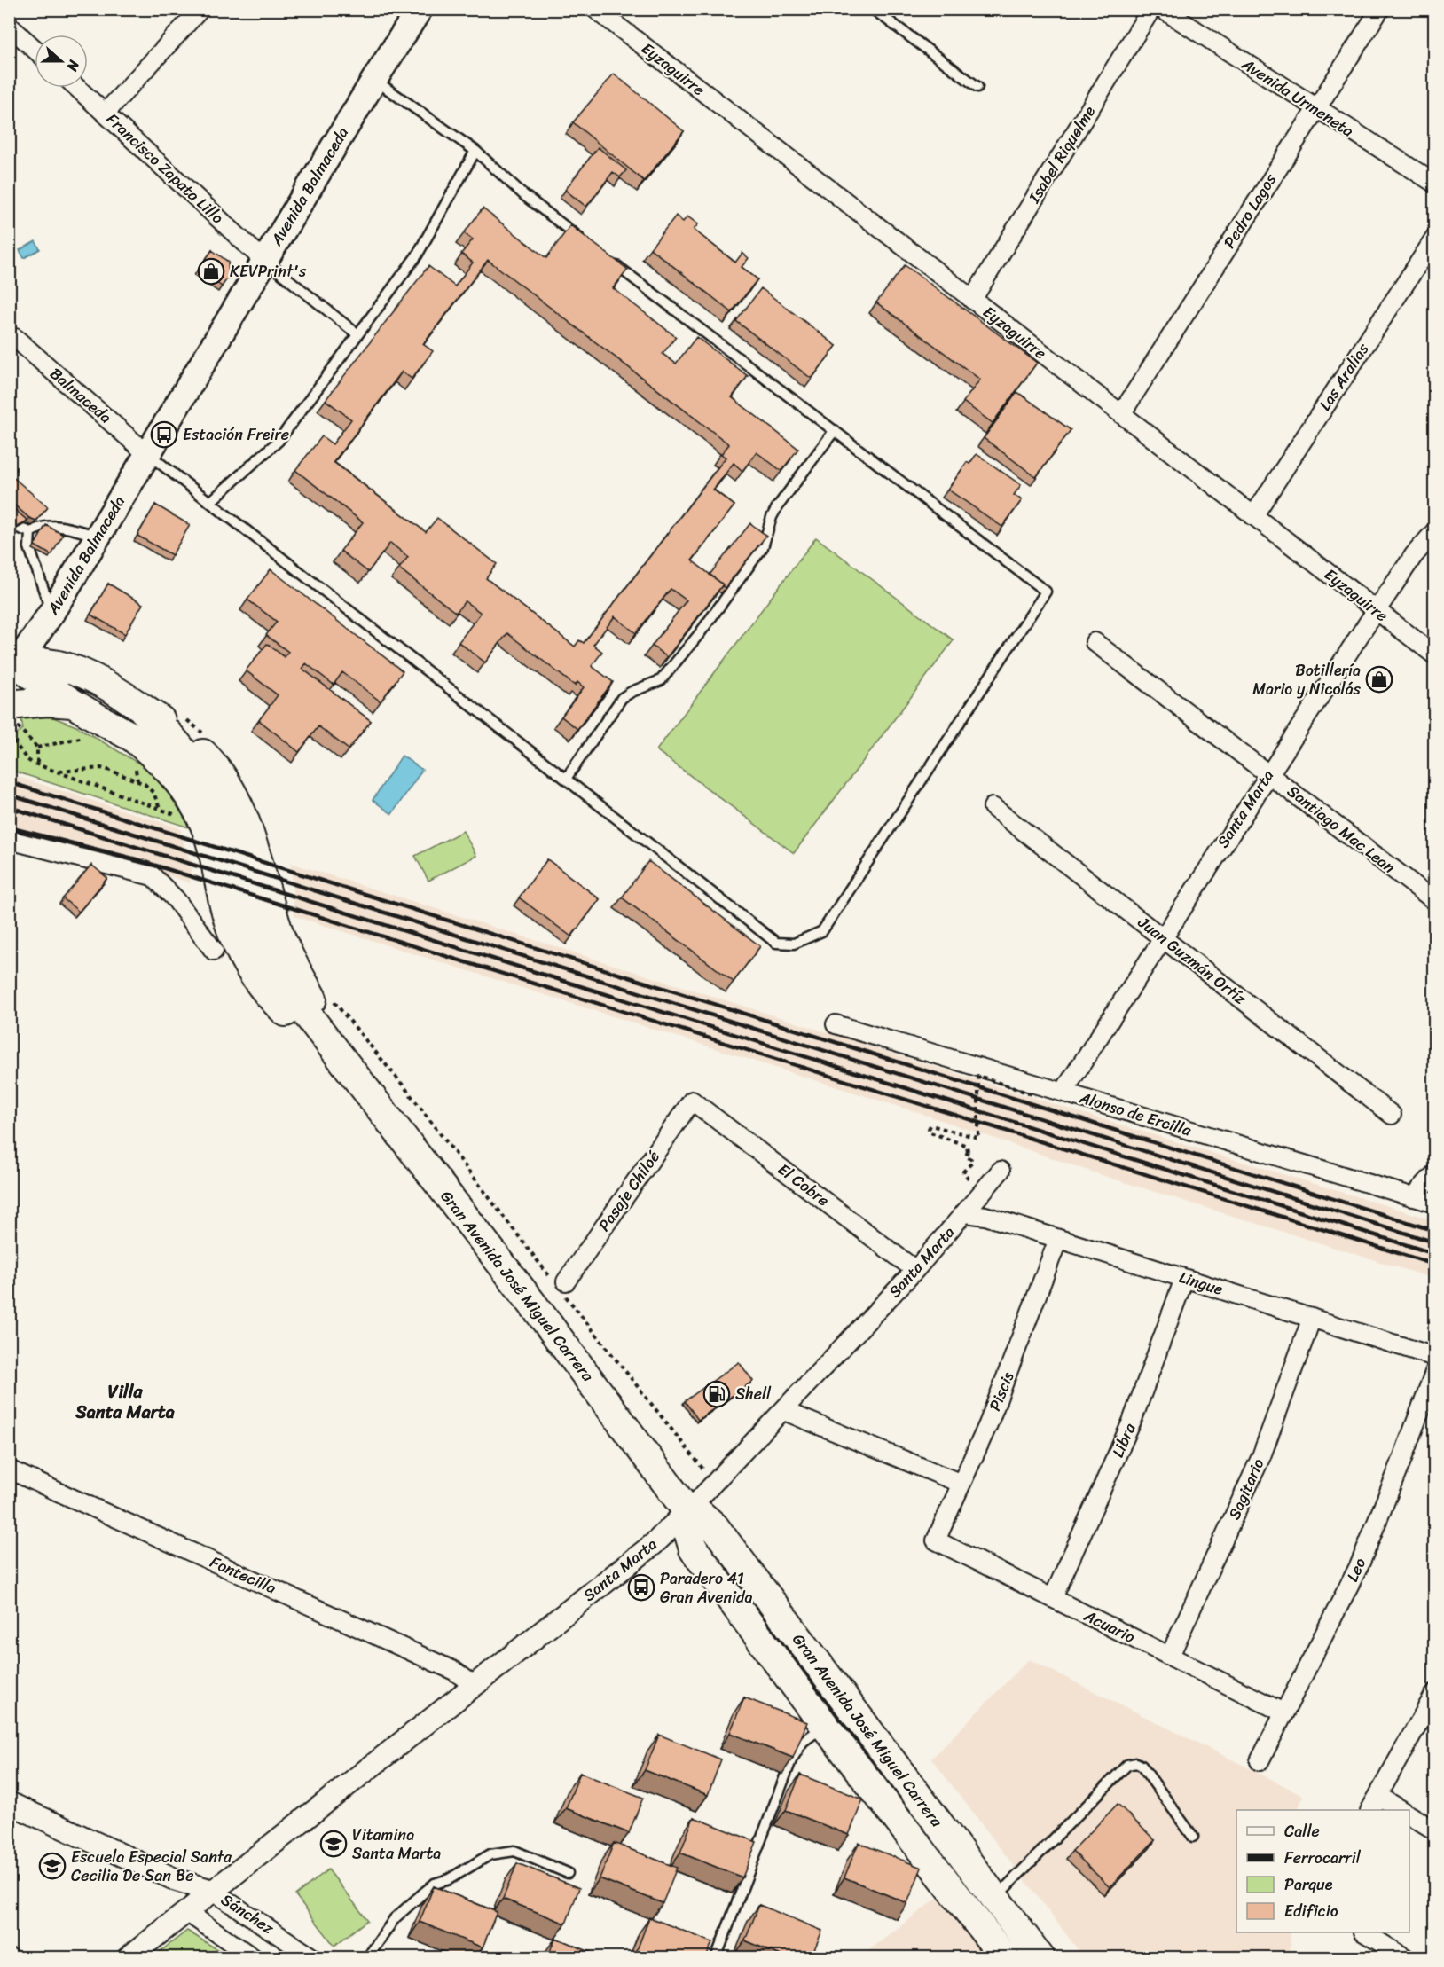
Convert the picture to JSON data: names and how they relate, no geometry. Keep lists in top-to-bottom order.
{
  "streets": {
    "main road": ["Avenida Balmaceda", "Gran Avenida José Miguel Carrera"],
    "street": [
      "Eyzaguirre",
      "Avenida Urmeneta",
      "Isabel Riquelme",
      "Francisco Zapata Lillo",
      "Pedro Lagos",
      "Las Aralias",
      "Balmaceda",
      "Santa Marta",
      "Santiago Mac Lean",
      "Juan Guzmán Ortíz",
      "Alonso de Ercilla",
      "El Cobre",
      "Pasaje Chiloé",
      "Lingue",
      "Piscis",
      "Libra",
      "Sagitario",
      "Leo",
      "Fontecilla",
      "Acuario",
      "Sánchez"
    ]
  },
  "crossings": [
    ["Eyzaguirre", "Isabel Riquelme"],
    ["Eyzaguirre", "Pedro Lagos"],
    ["Eyzaguirre", "Las Aralias"],
    ["Eyzaguirre", "Santa Marta"],
    ["Avenida Urmeneta", "Pedro Lagos"],
    ["Francisco Zapata Lillo", "Avenida Balmaceda"],
    ["Avenida Balmaceda", "Balmaceda"],
    ["Avenida Balmaceda", "Gran Avenida José Miguel Carrera"],
    ["Santa Marta", "Santiago Mac Lean"],
    ["Santa Marta", "Juan Guzmán Ortíz"],
    ["Santa Marta", "Alonso de Ercilla"],
    ["Santa Marta", "El Cobre"],
    ["Santa Marta", "Lingue"],
    ["Santa Marta", "Gran Avenida José Miguel Carrera"],
    ["Santa Marta", "Fontecilla"],
    ["Santa Marta", "Sánchez"],
    ["El Cobre", "Pasaje Chiloé"],
    ["Lingue", "Piscis"],
    ["Lingue", "Libra"],
    ["Lingue", "Sagitario"],
    ["Piscis", "Acuario"],
    ["Libra", "Acuario"],
    ["Sagitario", "Acuario"],
    ["Leo", "Acuario"]
  ],
  "districts": ["Villa Santa Marta"],
  "places": {
    "shop": ["KEVPrint's", "Botillería Mario y Nicolás"],
    "bus stop": ["Estación Freire", "Paradero 41 Gran Avenida"],
    "fuel station": ["Shell"],
    "school or university": ["Vitamina Santa Marta", "Escuela Especial Santa Cecilia De San Be"]
  },
  "legend": [
    "Calle",
    "Ferrocarril",
    "Parque",
    "Edificio"
  ],
  "north": "right"
}
